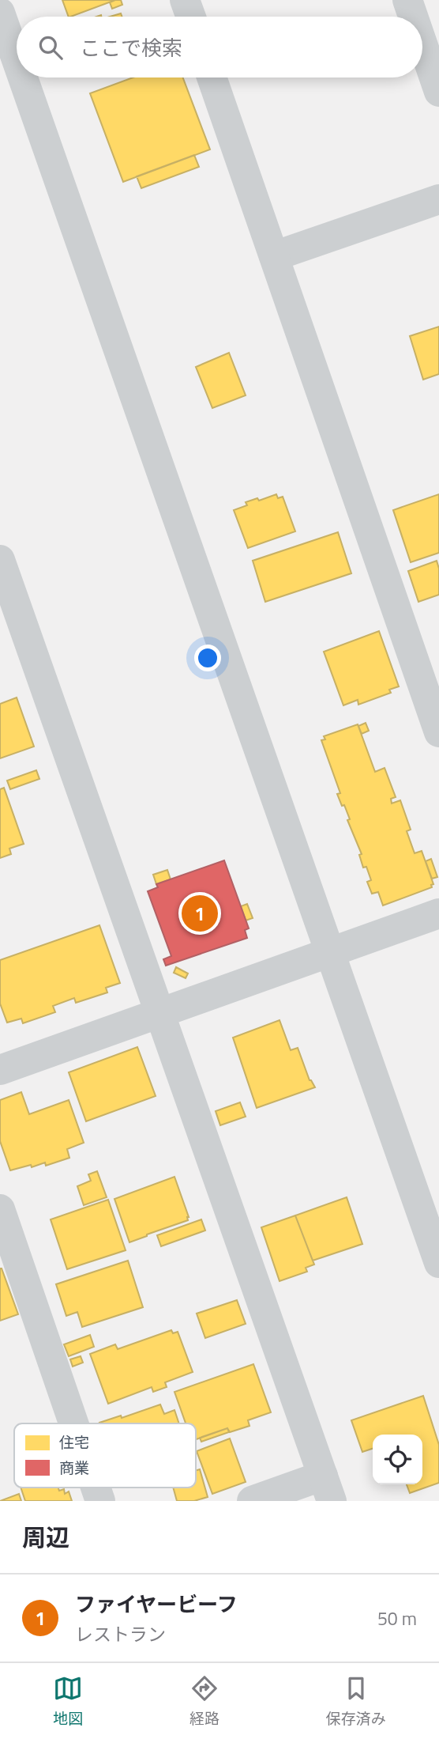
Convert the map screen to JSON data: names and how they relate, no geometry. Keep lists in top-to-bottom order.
{
  "legend": ["住宅", "商業"],
  "page": {
    "search": "ここで検索",
    "pins": "1",
    "heading": "周辺",
    "list": [
      {
        "mark": "1",
        "name": "ファイヤービーフ",
        "note": "レストラン",
        "value": "50 m"
      }
    ],
    "nav": ["地図", "経路", "保存済み"]
  }
}
